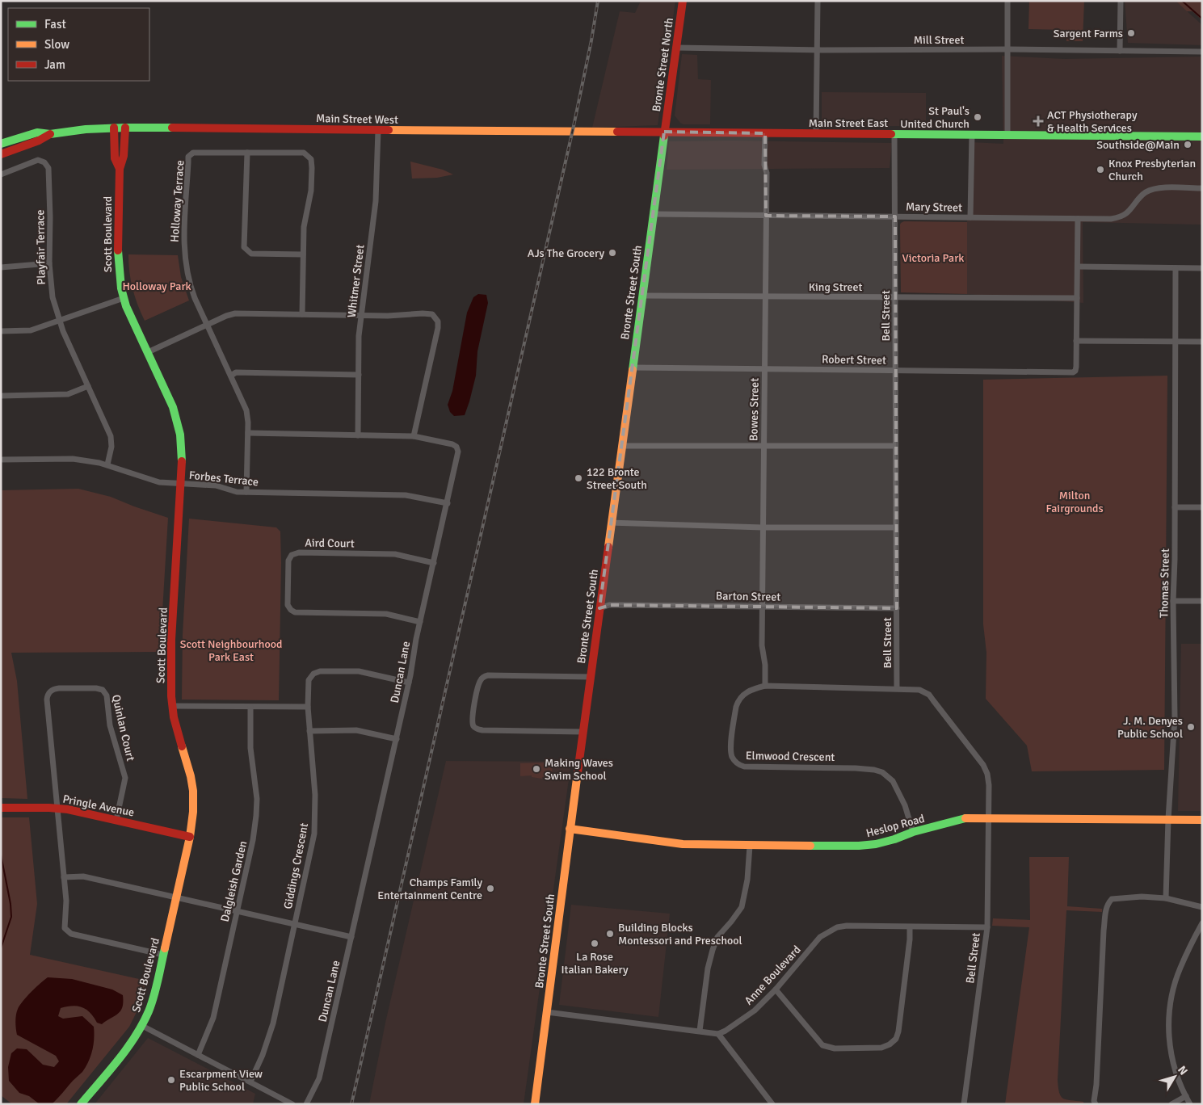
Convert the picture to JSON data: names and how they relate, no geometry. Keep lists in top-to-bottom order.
{
  "streets": {
    "main road": [
      "Bronte Street North",
      "Main Street West",
      "Main Street East",
      "Scott Boulevard",
      "Bronte Street South",
      "Pringle Avenue",
      "Heslop Road"
    ],
    "street": [
      "Mill Street",
      "Holloway Terrace",
      "Mary Street",
      "Playfair Terrace",
      "Whitmer Street",
      "King Street",
      "Bell Street",
      "Robert Street",
      "Bowes Street",
      "Forbes Terrace",
      "Aird Court",
      "Thomas Street",
      "Barton Street",
      "Duncan Lane",
      "Quinlan Court",
      "Elmwood Crescent",
      "Giddings Crescent",
      "Dalgleish Garden",
      "Anne Boulevard"
    ]
  },
  "crossings": [
    ["Mill Street", "Bronte Street North"],
    ["Bronte Street North", "Main Street West"],
    ["Bronte Street North", "Main Street East"],
    ["Bronte Street North", "Bronte Street South"],
    ["Main Street West", "Main Street East"],
    ["Main Street West", "Scott Boulevard"],
    ["Main Street West", "Whitmer Street"],
    ["Main Street West", "Bronte Street South"],
    ["Main Street East", "Bronte Street South"],
    ["Main Street East", "Bell Street"],
    ["Main Street East", "Bowes Street"],
    ["Holloway Terrace", "Forbes Terrace"],
    ["Holloway Terrace", "Duncan Lane"],
    ["Mary Street", "Bronte Street South"],
    ["Mary Street", "Bell Street"],
    ["Mary Street", "Bowes Street"],
    ["Scott Boulevard", "Forbes Terrace"],
    ["Scott Boulevard", "Pringle Avenue"],
    ["Playfair Terrace", "Forbes Terrace"],
    ["Whitmer Street", "Duncan Lane"],
    ["King Street", "Bronte Street South"],
    ["King Street", "Bell Street"],
    ["King Street", "Bowes Street"],
    ["Bronte Street South", "Robert Street"],
    ["Bronte Street South", "Barton Street"],
    ["Bronte Street South", "Heslop Road"],
    ["Bell Street", "Robert Street"],
    ["Bell Street", "Barton Street"],
    ["Bell Street", "Elmwood Crescent"],
    ["Bell Street", "Heslop Road"],
    ["Bell Street", "Anne Boulevard"],
    ["Robert Street", "Bowes Street"],
    ["Bowes Street", "Barton Street"],
    ["Bowes Street", "Elmwood Crescent"],
    ["Forbes Terrace", "Duncan Lane"],
    ["Aird Court", "Duncan Lane"],
    ["Thomas Street", "Heslop Road"],
    ["Duncan Lane", "Giddings Crescent"],
    ["Quinlan Court", "Pringle Avenue"],
    ["Elmwood Crescent", "Heslop Road"]
  ],
  "parks": [
    "Victoria Park",
    "Holloway Park",
    "Milton Fairgrounds",
    "Scott Neighbourhood Park East"
  ],
  "places": {
    "other": [
      "Sargent Farms",
      "St Paul's United Church",
      "Southside@Main",
      "Knox Presbyterian Church",
      "AJs The Grocery",
      "122 Bronte Street South",
      "J. M. Denyes Public School",
      "Making Waves Swim School",
      "Champs Family Entertainment Centre",
      "Building Blocks Montessori and Preschool",
      "La Rose Italian Bakery",
      "Escarpment View Public School"
    ],
    "health": ["ACT Physiotherapy & Health Services"]
  },
  "legend": ["Fast", "Slow", "Jam"],
  "north": "top right"
}
